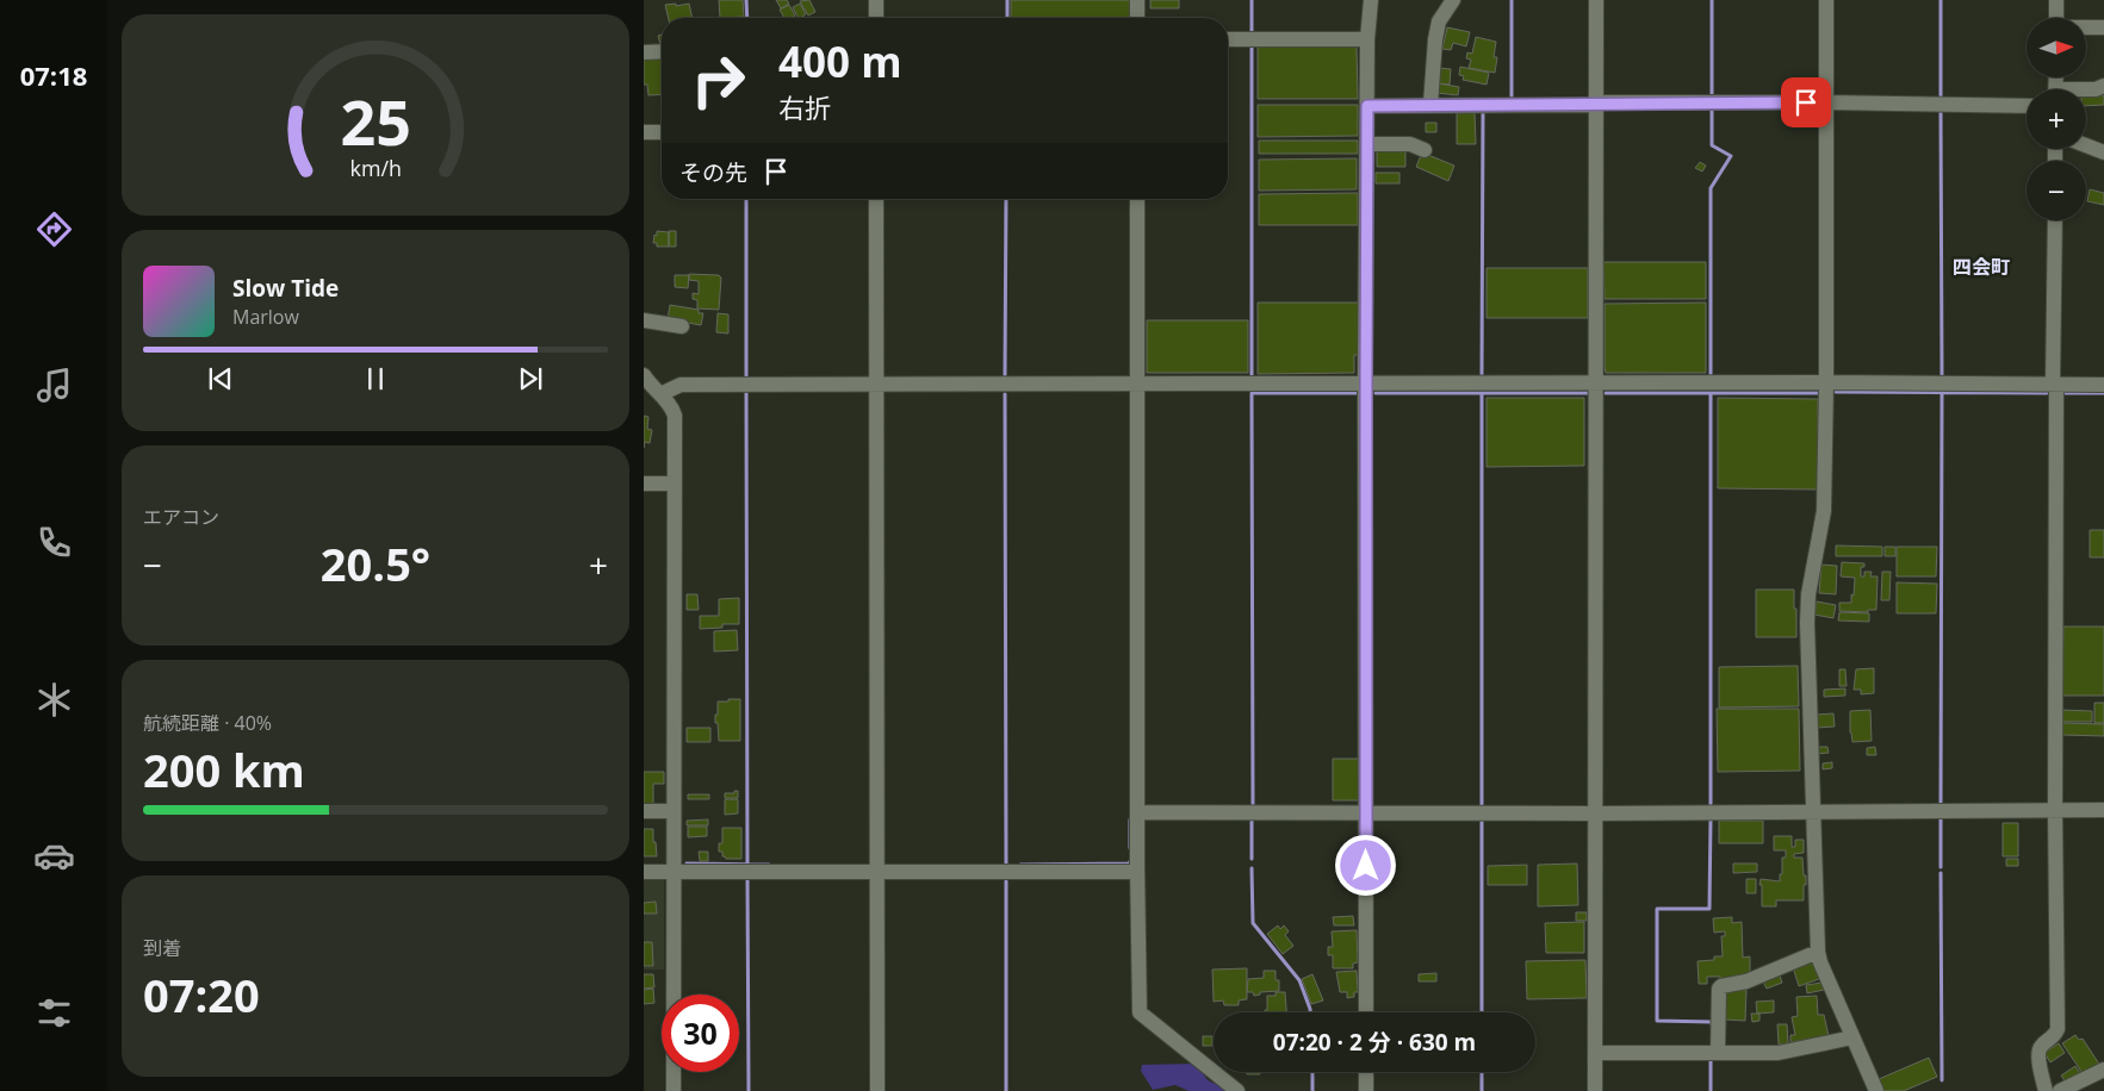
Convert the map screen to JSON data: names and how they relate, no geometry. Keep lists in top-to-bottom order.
{
  "districts": ["四会町"],
  "north": "right",
  "page": {
    "tabs": "07:18",
    "map_buttons": ["+", "−"],
    "turn": ["400 m", "右折"],
    "then": "その先",
    "song": ["Slow Tide", "Marlow"],
    "tile": [
      "エアコン",
      ["航続距離 · 40%", "200 km"],
      ["到着", "07:20"]
    ],
    "heat": ["−", "20.5°", "+"],
    "limit": "30",
    "trip": "07:20 · 2 分 · 630 m",
    "gauge": ["25", "km/h"]
  }
}
